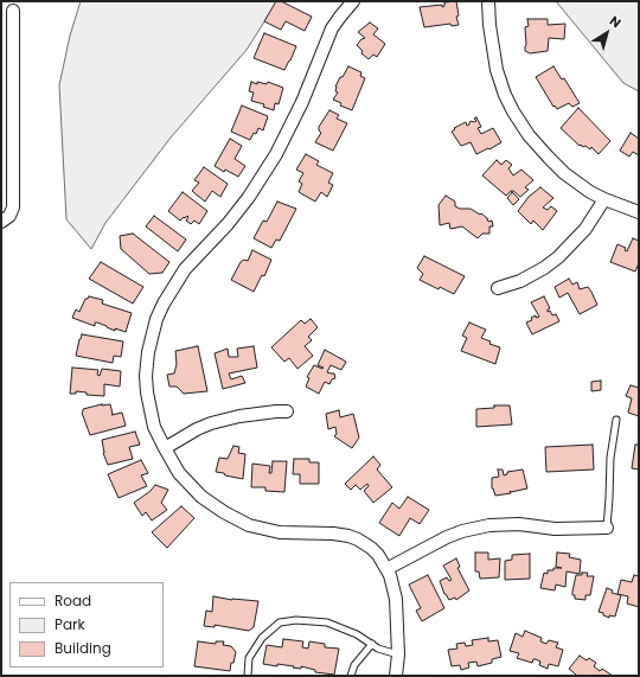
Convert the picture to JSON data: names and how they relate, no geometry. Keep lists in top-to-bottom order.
{
  "legend": ["Road", "Park", "Building"],
  "north": "top right"
}
